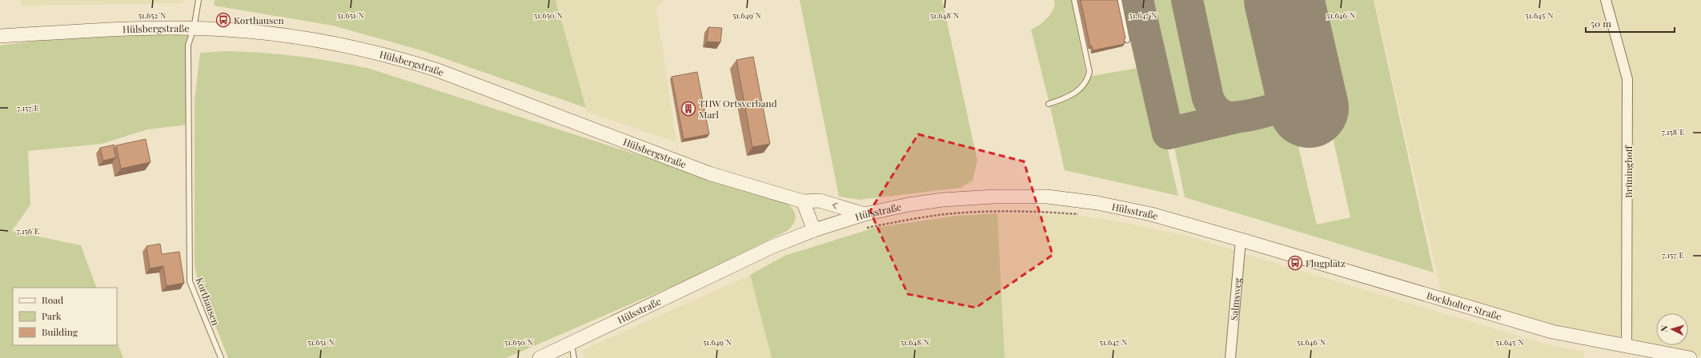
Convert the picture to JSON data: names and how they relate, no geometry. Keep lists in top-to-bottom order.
{
  "streets": {
    "street": [
      "Hülsbergstraße",
      "Brüninghoff",
      "Hülsstraße",
      "Salmsweg",
      "Bockholter Straße"
    ],
    "lane": ["Korthausen"]
  },
  "crossings": [
    ["Hülsbergstraße", "Hülsstraße"],
    ["Hülsbergstraße", "Korthausen"],
    ["Brüninghoff", "Bockholter Straße"],
    ["Hülsstraße", "Salmsweg"],
    ["Hülsstraße", "Bockholter Straße"],
    ["Salmsweg", "Bockholter Straße"]
  ],
  "places": {
    "bus stop": ["Korthausen", "Flugplatz"],
    "building": ["THW Ortsverband Marl"]
  },
  "legend": ["Road", "Park", "Building"],
  "scale_bar": "50 m",
  "north": "left",
  "coordinates": [
    "51.652°N",
    "51.651°N",
    "51.650°N",
    "51.649°N",
    "51.648°N",
    "51.647°N",
    "51.646°N",
    "51.645°N",
    "7.157°E",
    "7.158°E",
    "7.156°E"
  ]
}
